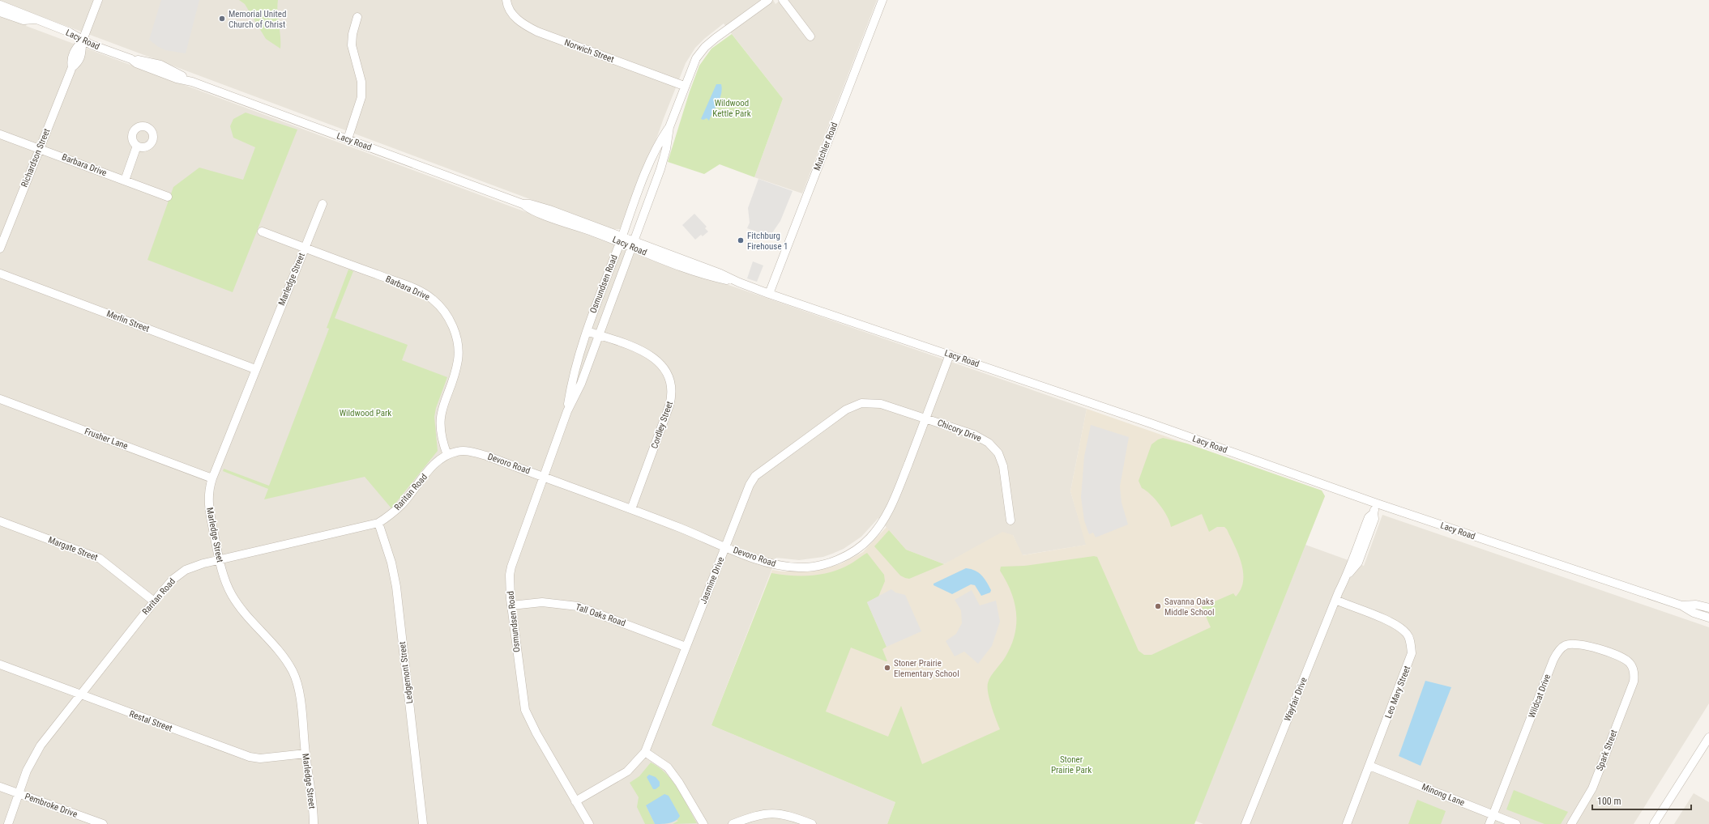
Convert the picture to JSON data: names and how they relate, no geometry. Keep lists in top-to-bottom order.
{
  "streets": {
    "street": [
      "Lacy Road",
      "Norwich Street",
      "Mutchler Road",
      "Richardson Street",
      "Barbara Drive",
      "Marledge Street",
      "Osmundsen Road",
      "Merlin Street",
      "Cordley Street",
      "Chicory Drive",
      "Frusher Lane",
      "Devoro Road",
      "Raritan Road",
      "Margate Street",
      "Jasmine Drive",
      "Tall Oaks Road",
      "Ledgemont Street",
      "Leo Mary Street",
      "Wildcat Drive",
      "Wayfair Drive",
      "Restal Street",
      "Spark Street",
      "Minong Lane",
      "Pembroke Drive"
    ]
  },
  "crossings": [
    ["Lacy Road", "Mutchler Road"],
    ["Lacy Road", "Richardson Street"],
    ["Lacy Road", "Osmundsen Road"],
    ["Lacy Road", "Devoro Road"],
    ["Lacy Road", "Wayfair Drive"],
    ["Norwich Street", "Osmundsen Road"],
    ["Richardson Street", "Barbara Drive"],
    ["Barbara Drive", "Marledge Street"],
    ["Barbara Drive", "Devoro Road"],
    ["Barbara Drive", "Raritan Road"],
    ["Marledge Street", "Merlin Street"],
    ["Marledge Street", "Frusher Lane"],
    ["Marledge Street", "Raritan Road"],
    ["Marledge Street", "Restal Street"],
    ["Osmundsen Road", "Cordley Street"],
    ["Osmundsen Road", "Devoro Road"],
    ["Osmundsen Road", "Jasmine Drive"],
    ["Osmundsen Road", "Tall Oaks Road"],
    ["Cordley Street", "Devoro Road"],
    ["Chicory Drive", "Devoro Road"],
    ["Chicory Drive", "Jasmine Drive"],
    ["Devoro Road", "Raritan Road"],
    ["Devoro Road", "Jasmine Drive"],
    ["Raritan Road", "Margate Street"],
    ["Raritan Road", "Ledgemont Street"],
    ["Raritan Road", "Restal Street"],
    ["Raritan Road", "Pembroke Drive"],
    ["Jasmine Drive", "Tall Oaks Road"],
    ["Leo Mary Street", "Wayfair Drive"],
    ["Leo Mary Street", "Minong Lane"],
    ["Wildcat Drive", "Spark Street"],
    ["Wildcat Drive", "Minong Lane"]
  ],
  "parks": ["Wildwood Kettle Park", "Wildwood Park", "Stoner Prairie Park"],
  "places": [
    "Memorial United Church of Christ",
    "Fitchburg Firehouse 1",
    "Savanna Oaks Middle School",
    "Stoner Prairie Elementary School"
  ],
  "scale_bar": "100 m"
}
